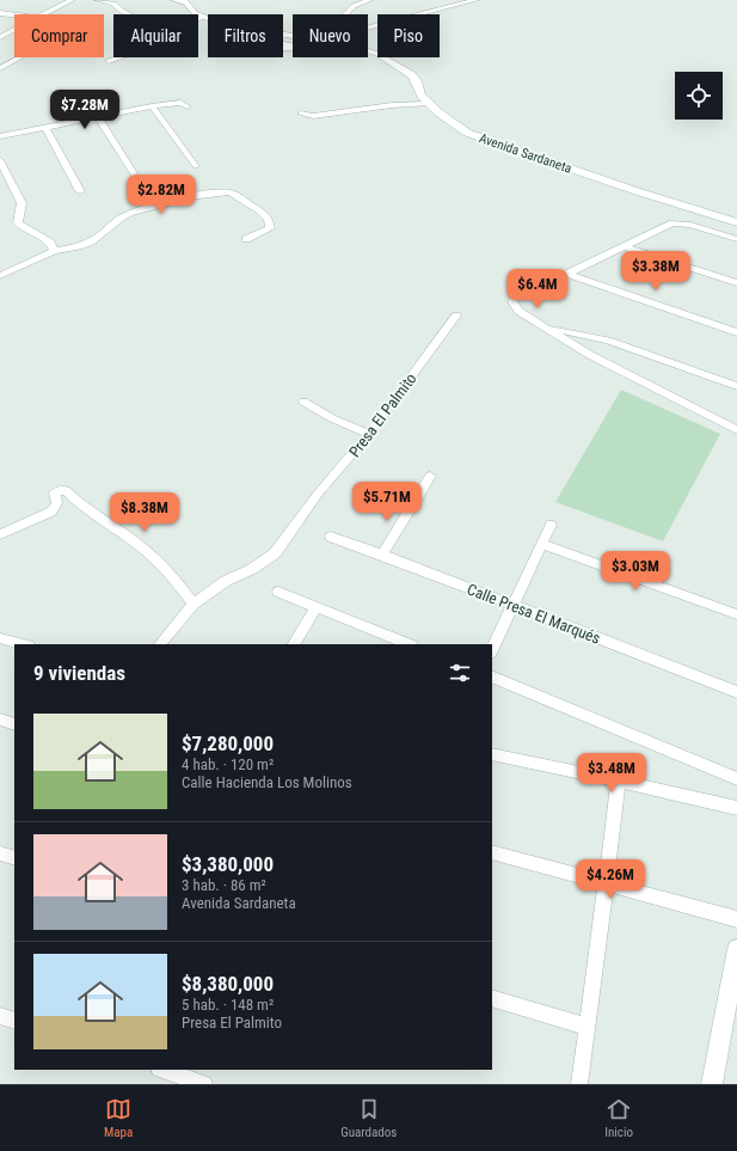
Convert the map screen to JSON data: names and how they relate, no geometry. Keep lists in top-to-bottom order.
{
  "streets": {
    "street": ["Avenida Sardaneta", "Presa El Palmito", "Calle Presa El Marqués"]
  },
  "page": {
    "chip": [
      "Comprar",
      "Alquilar",
      "Filtros",
      "Nuevo",
      "Piso"
    ],
    "price": [
      "$7.28M",
      "$2.82M",
      "$3.38M",
      "$6.4M",
      "$5.71M",
      "$8.38M",
      "$3.03M",
      "$3.48M",
      "$4.26M"
    ],
    "heading": "9 viviendas",
    "list": [
      {
        "name": "$7,280,000",
        "note": "4 hab. · 120 m² · Calle Hacienda Los Molinos"
      },
      {
        "name": "$3,380,000",
        "note": "3 hab. · 86 m² · Avenida Sardaneta"
      },
      {
        "name": "$8,380,000",
        "note": "5 hab. · 148 m² · Presa El Palmito"
      }
    ],
    "tabs": ["Mapa", "Guardados", "Inicio"]
  }
}
